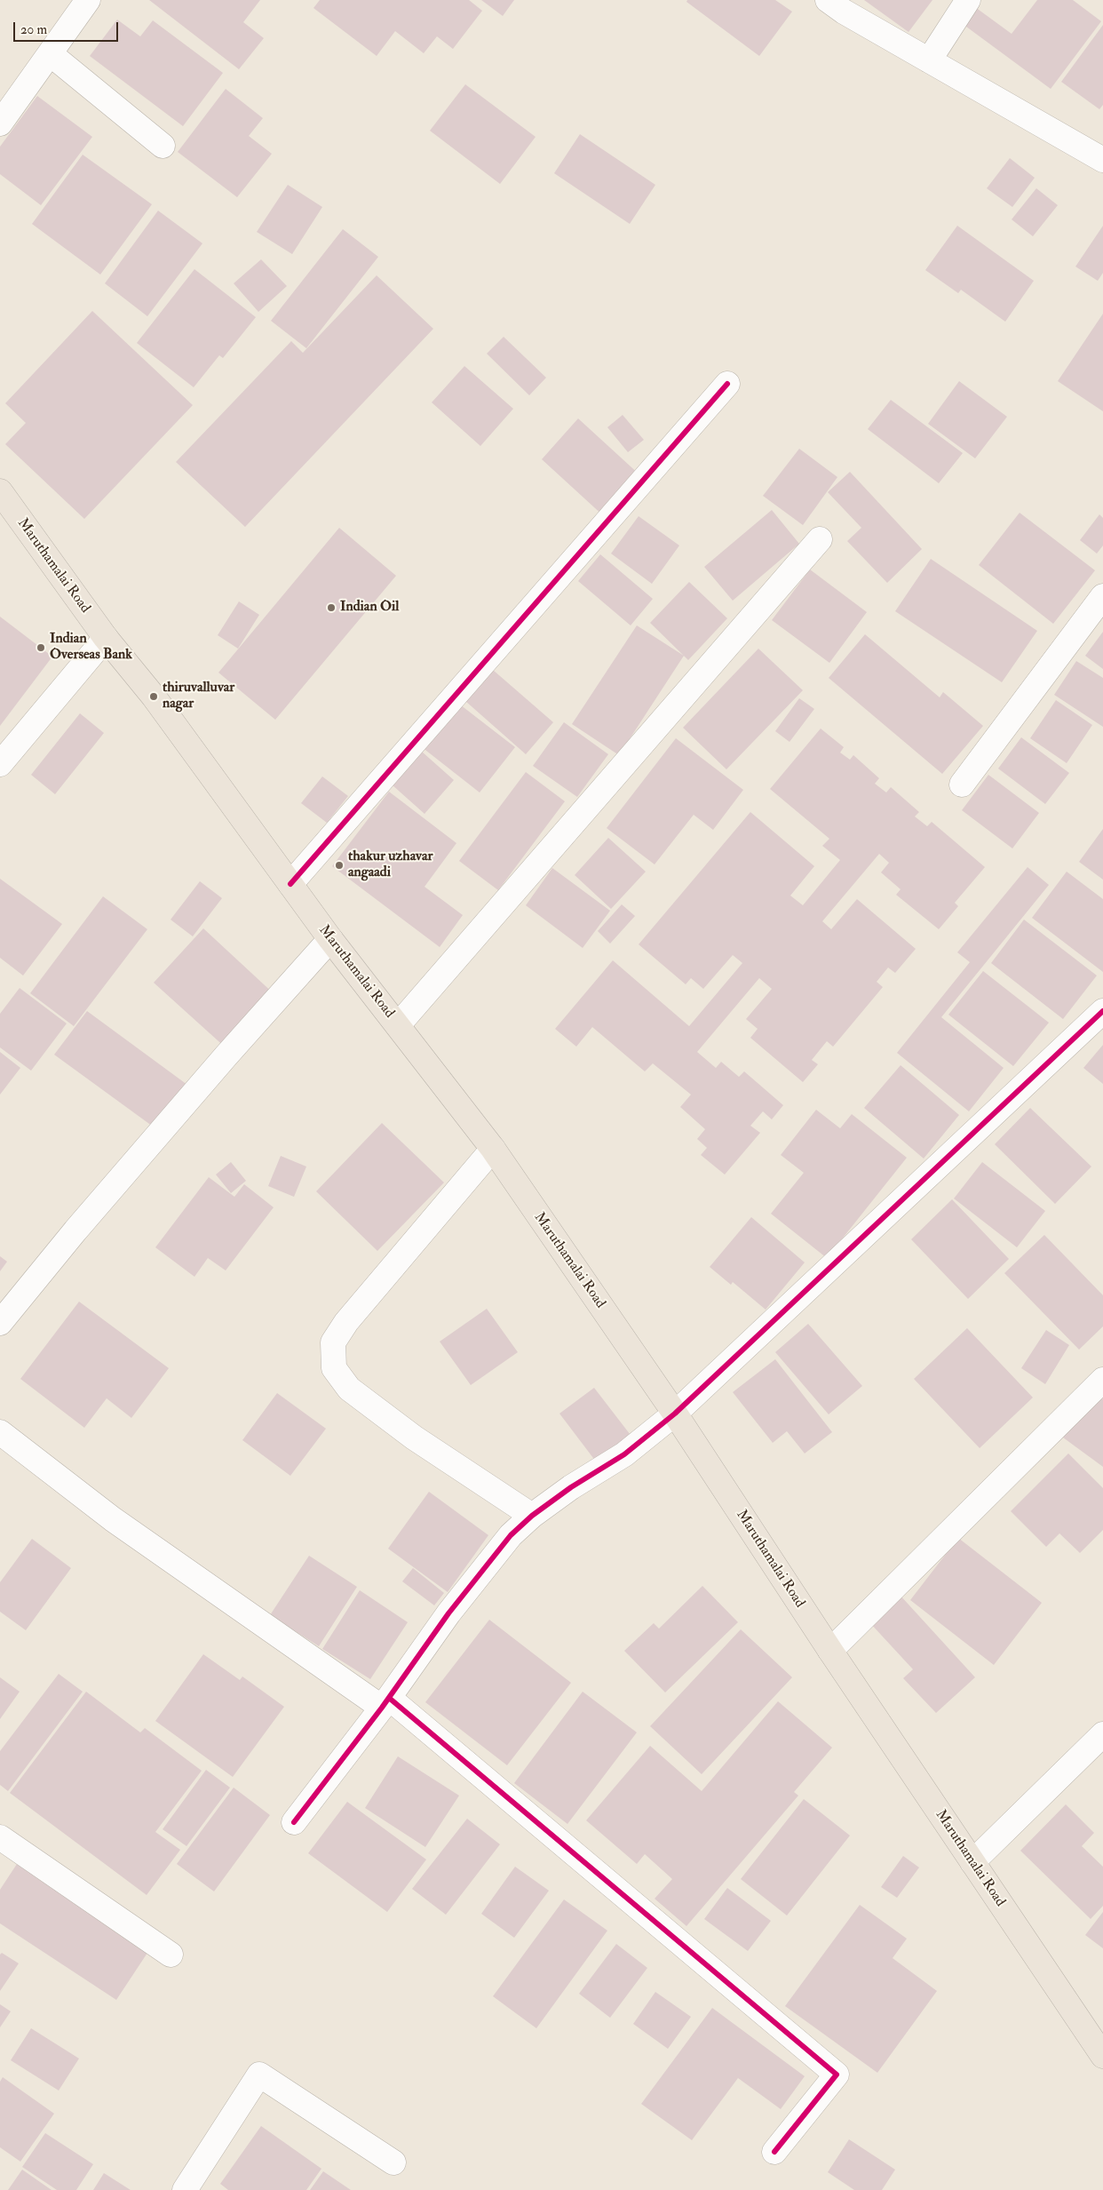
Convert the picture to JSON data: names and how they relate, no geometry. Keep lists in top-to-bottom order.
{
  "streets": {
    "main road": ["Maruthamalai Road"]
  },
  "places": [
    "Indian Oil",
    "Indian Overseas Bank",
    "thiruvalluvar nagar",
    "thakur uzhavar angaadi"
  ],
  "scale_bar": "20 m"
}
